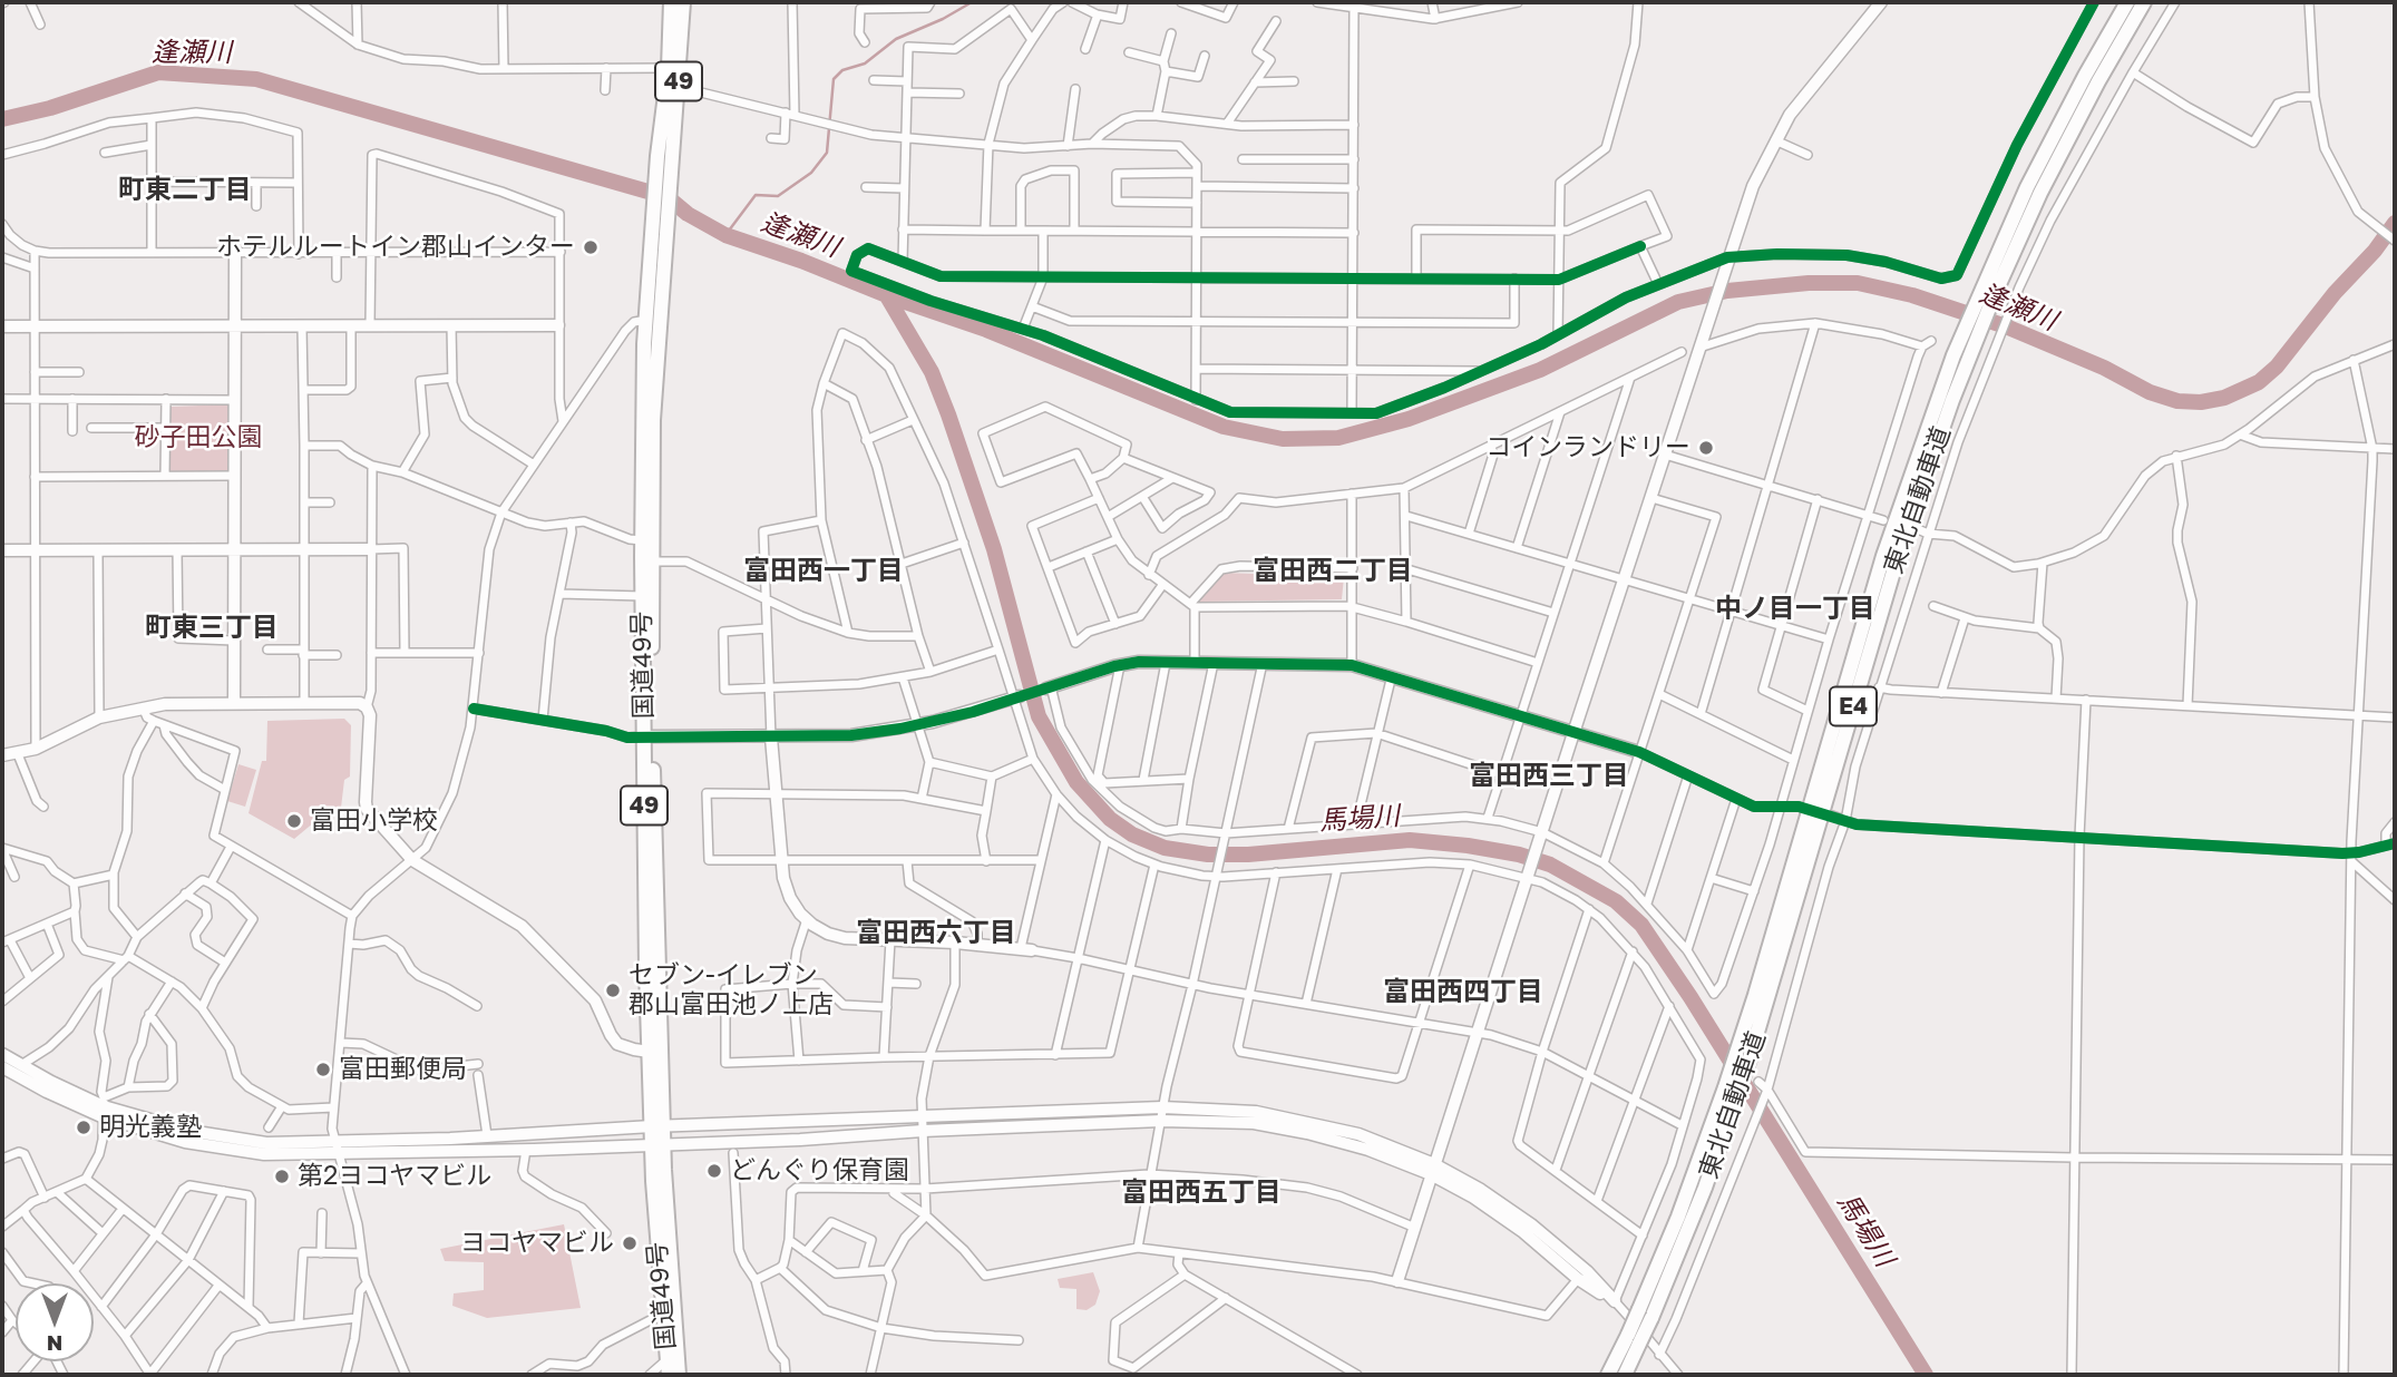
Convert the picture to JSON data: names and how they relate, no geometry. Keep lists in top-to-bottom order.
{
  "streets": {
    "highway": [
      "49",
      "東北自動車道",
      "国道49号",
      "E4"
    ]
  },
  "districts": [
    "町東二丁目",
    "富田西一丁目",
    "富田西二丁目",
    "中ノ目一丁目",
    "町東三丁目",
    "富田西三丁目",
    "富田西六丁目",
    "富田西四丁目",
    "富田西五丁目"
  ],
  "water": ["逢瀬川", "馬場川"],
  "parks": ["砂子田公園"],
  "places": [
    "ホテルルートイン郡山インター",
    "コインランドリー",
    "富田小学校",
    "セブン-イレブン 郡山富田池ノ上店",
    "富田郵便局",
    "明光義塾",
    "どんぐり保育園",
    "第2ヨコヤマビル",
    "ヨコヤマビル"
  ],
  "north": "bottom"
}
